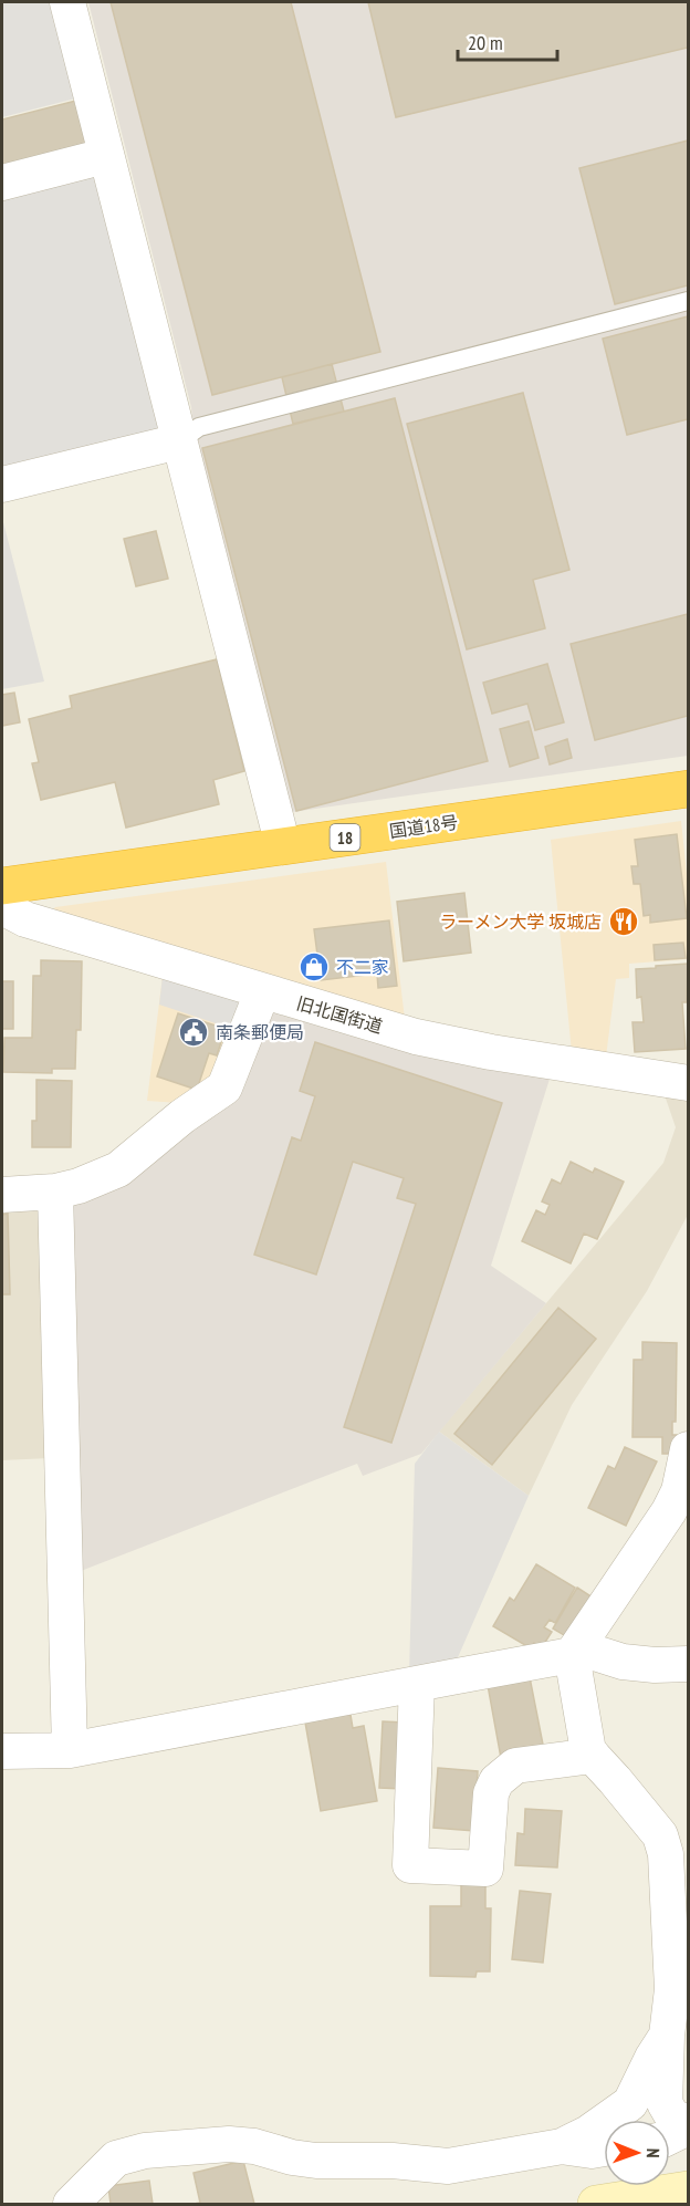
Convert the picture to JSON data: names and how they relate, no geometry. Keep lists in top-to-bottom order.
{
  "streets": {
    "highway": ["国道18号", "18"],
    "street": ["旧北国街道"]
  },
  "places": {
    "restaurant": ["ラーメン大学 坂城店"],
    "shop": ["不二家"],
    "public building": ["南条郵便局"]
  },
  "scale_bar": "20 m",
  "north": "right"
}
